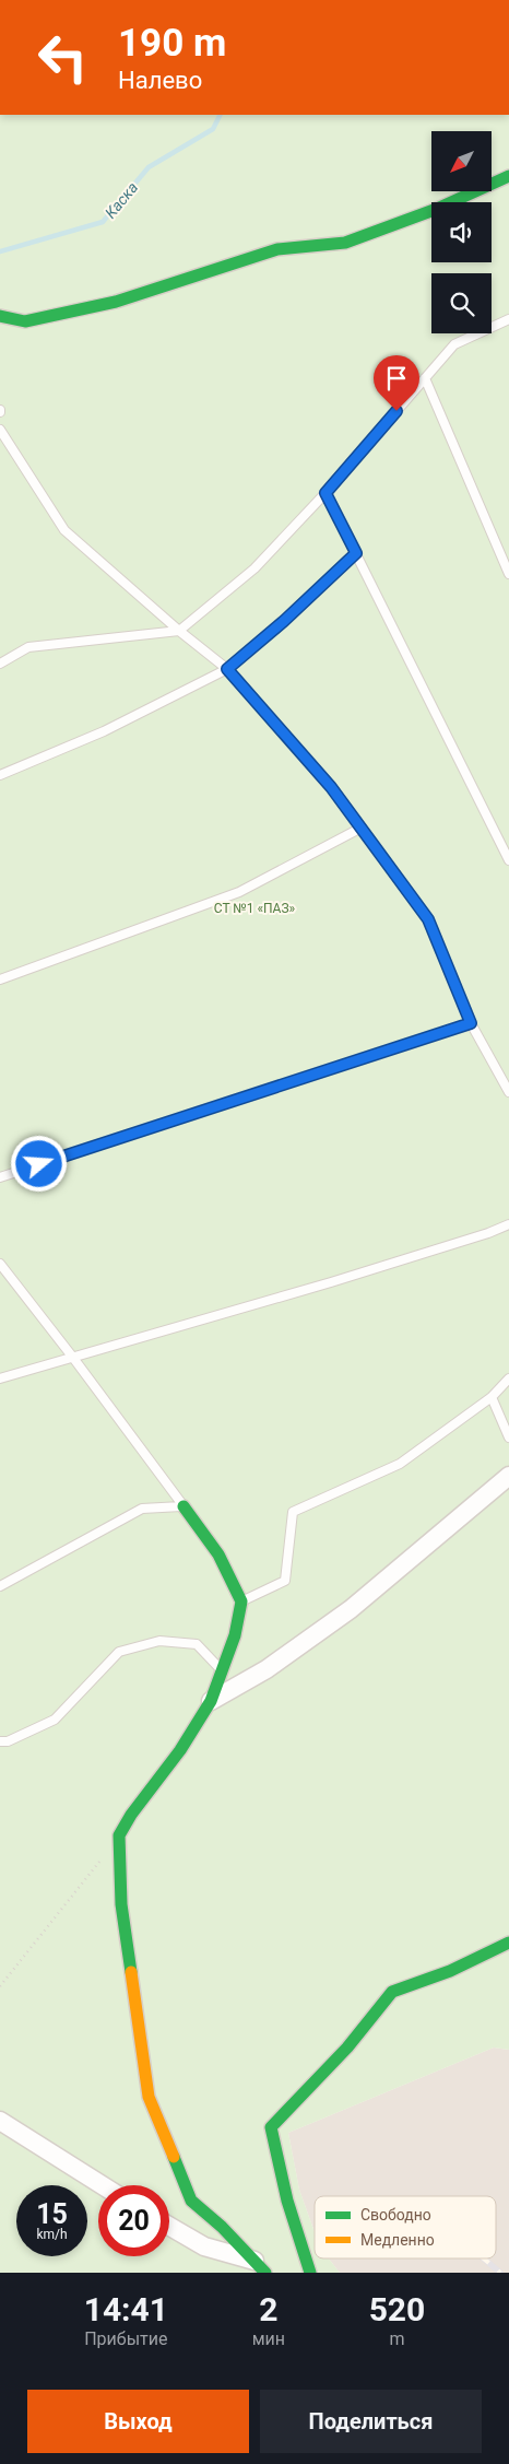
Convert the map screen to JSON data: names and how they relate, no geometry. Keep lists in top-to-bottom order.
{
  "water": ["Каска"],
  "parks": ["СТ №1 «ПАЗ»"],
  "legend": ["Свободно", "Медленно"],
  "north": "bottom left",
  "page": {
    "turn": ["190 m", "Налево"],
    "speed": "15 km/h",
    "limit": "20",
    "eta": [
      "14:41",
      "Прибытие",
      "2",
      "мин",
      "520",
      "m"
    ],
    "buttons": ["Выход", "Поделиться"]
  }
}
